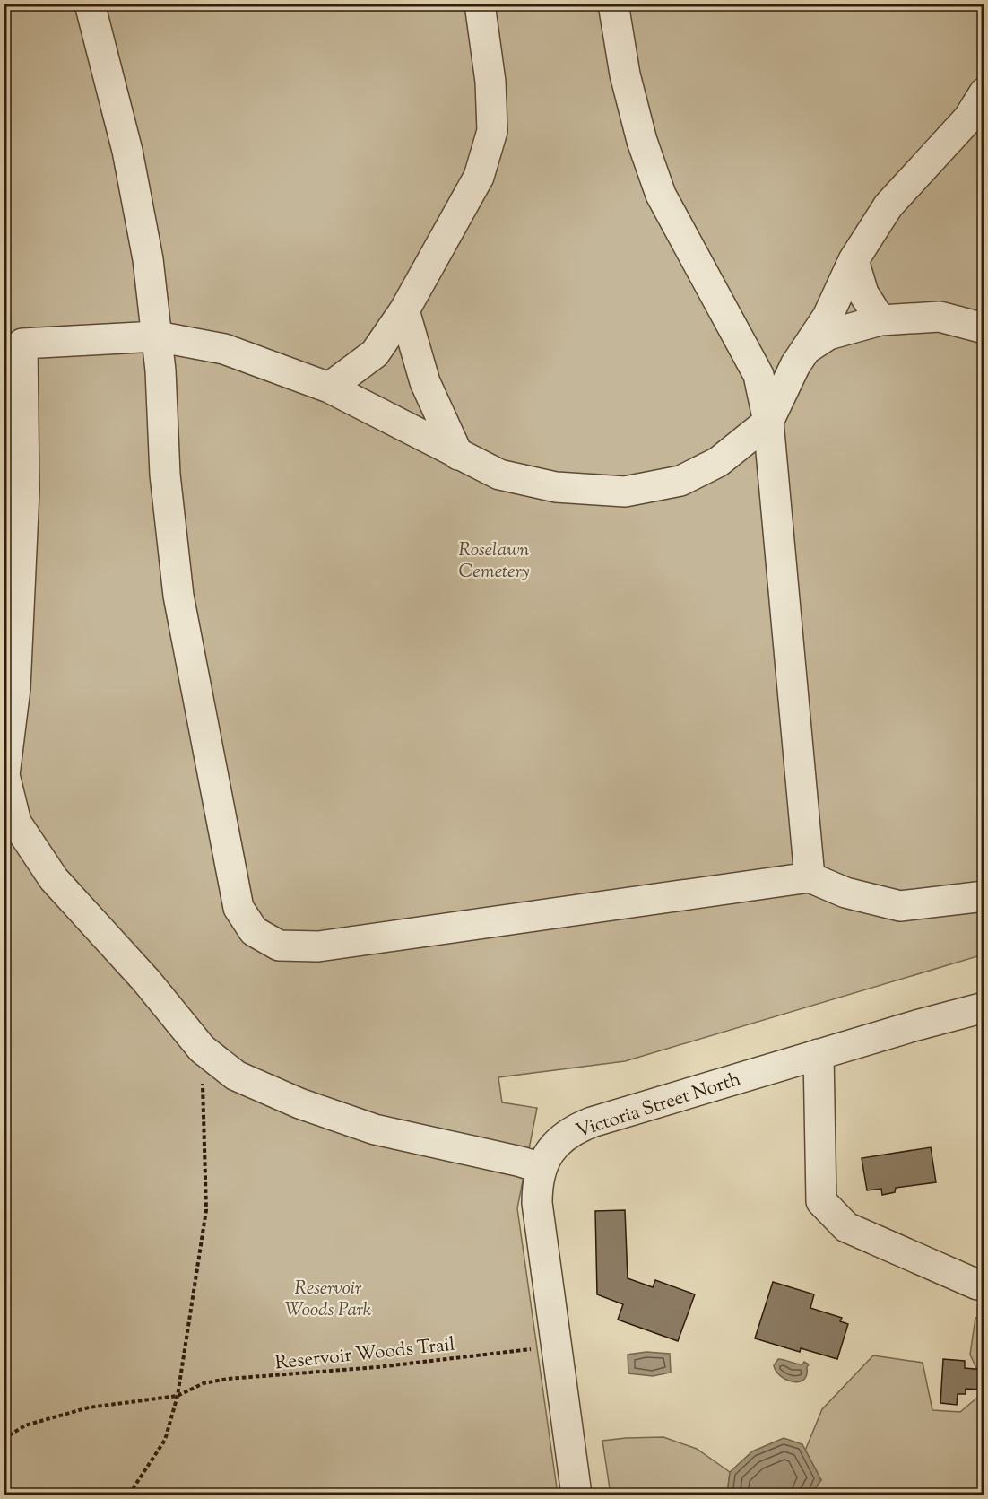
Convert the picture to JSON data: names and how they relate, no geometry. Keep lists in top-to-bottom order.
{
  "streets": {
    "street": ["Victoria Street North"],
    "path": ["Reservoir Woods Trail"]
  },
  "parks": ["Roselawn Cemetery", "Reservoir Woods Park"]
}
